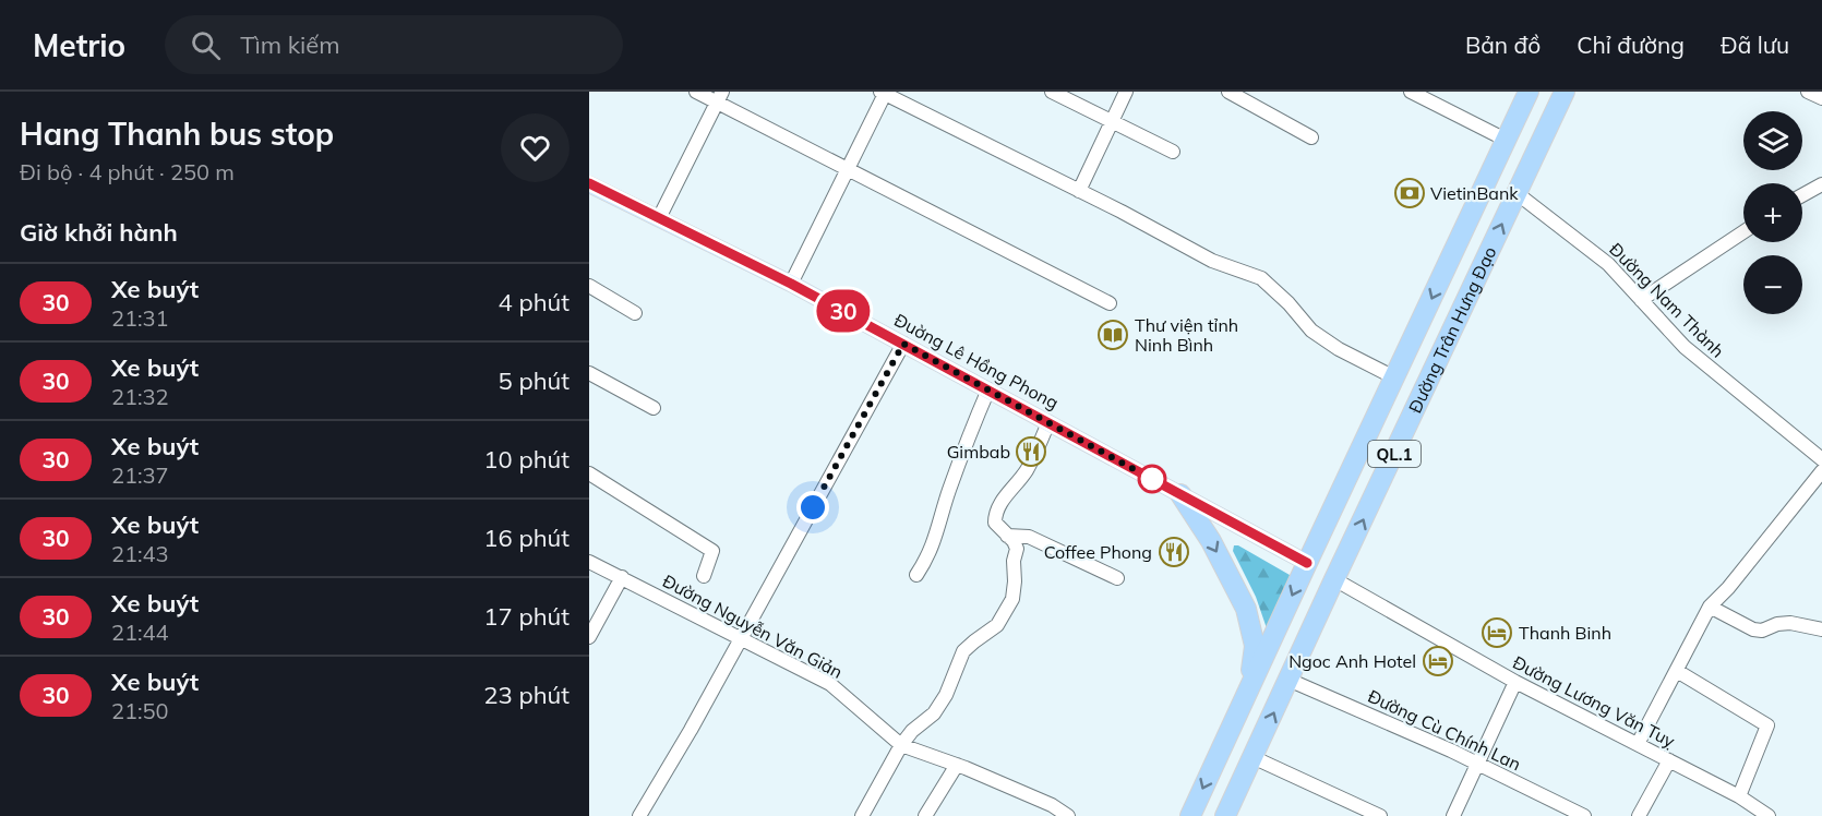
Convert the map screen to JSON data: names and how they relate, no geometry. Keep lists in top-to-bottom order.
{
  "streets": {
    "highway": ["Đường Trân Hưng Đạo", "QL.1"],
    "main road": ["Đuờng Lê Hồng Phong"],
    "street": [
      "Đường Nam Thành",
      "Đường Nguyễn Văn Giản",
      "Đường Lương Văn Tuỵ",
      "Đường Cù Chính Lan"
    ]
  },
  "crossings": [
    ["Đường Nam Thành", "Đường Trân Hưng Đạo"],
    ["Đường Trân Hưng Đạo", "Đuờng Lê Hồng Phong"],
    ["Đường Trân Hưng Đạo", "Đường Lương Văn Tuỵ"],
    ["Đường Trân Hưng Đạo", "Đường Cù Chính Lan"]
  ],
  "places": {
    "bank": ["VietinBank"],
    "library": ["Thư viện tỉnh Ninh Bình"],
    "restaurant": ["Gimbab", "Coffee Phong"],
    "hotel": ["Thanh Binh", "Ngoc Anh Hotel"]
  },
  "lines": ["bus line 30"],
  "page": {
    "header": "Metrio",
    "search": "Tìm kiếm",
    "nav": ["Bản đồ", "Chỉ đường", "Đã lưu"],
    "heading": [
      ["Hang Thanh bus stop", "Đi bộ · 4 phút · 250 m"],
      "Giờ khởi hành"
    ],
    "on_map": "30",
    "map_buttons": ["+", "−"],
    "list": [
      {
        "mark": "30",
        "name": "Xe buýt",
        "note": "21:31",
        "value": "4 phút"
      },
      {
        "mark": "30",
        "name": "Xe buýt",
        "note": "21:32",
        "value": "5 phút"
      },
      {
        "mark": "30",
        "name": "Xe buýt",
        "note": "21:37",
        "value": "10 phút"
      },
      {
        "mark": "30",
        "name": "Xe buýt",
        "note": "21:43",
        "value": "16 phút"
      },
      {
        "mark": "30",
        "name": "Xe buýt",
        "note": "21:44",
        "value": "17 phút"
      },
      {
        "mark": "30",
        "name": "Xe buýt",
        "note": "21:50",
        "value": "23 phút"
      }
    ]
  }
}
